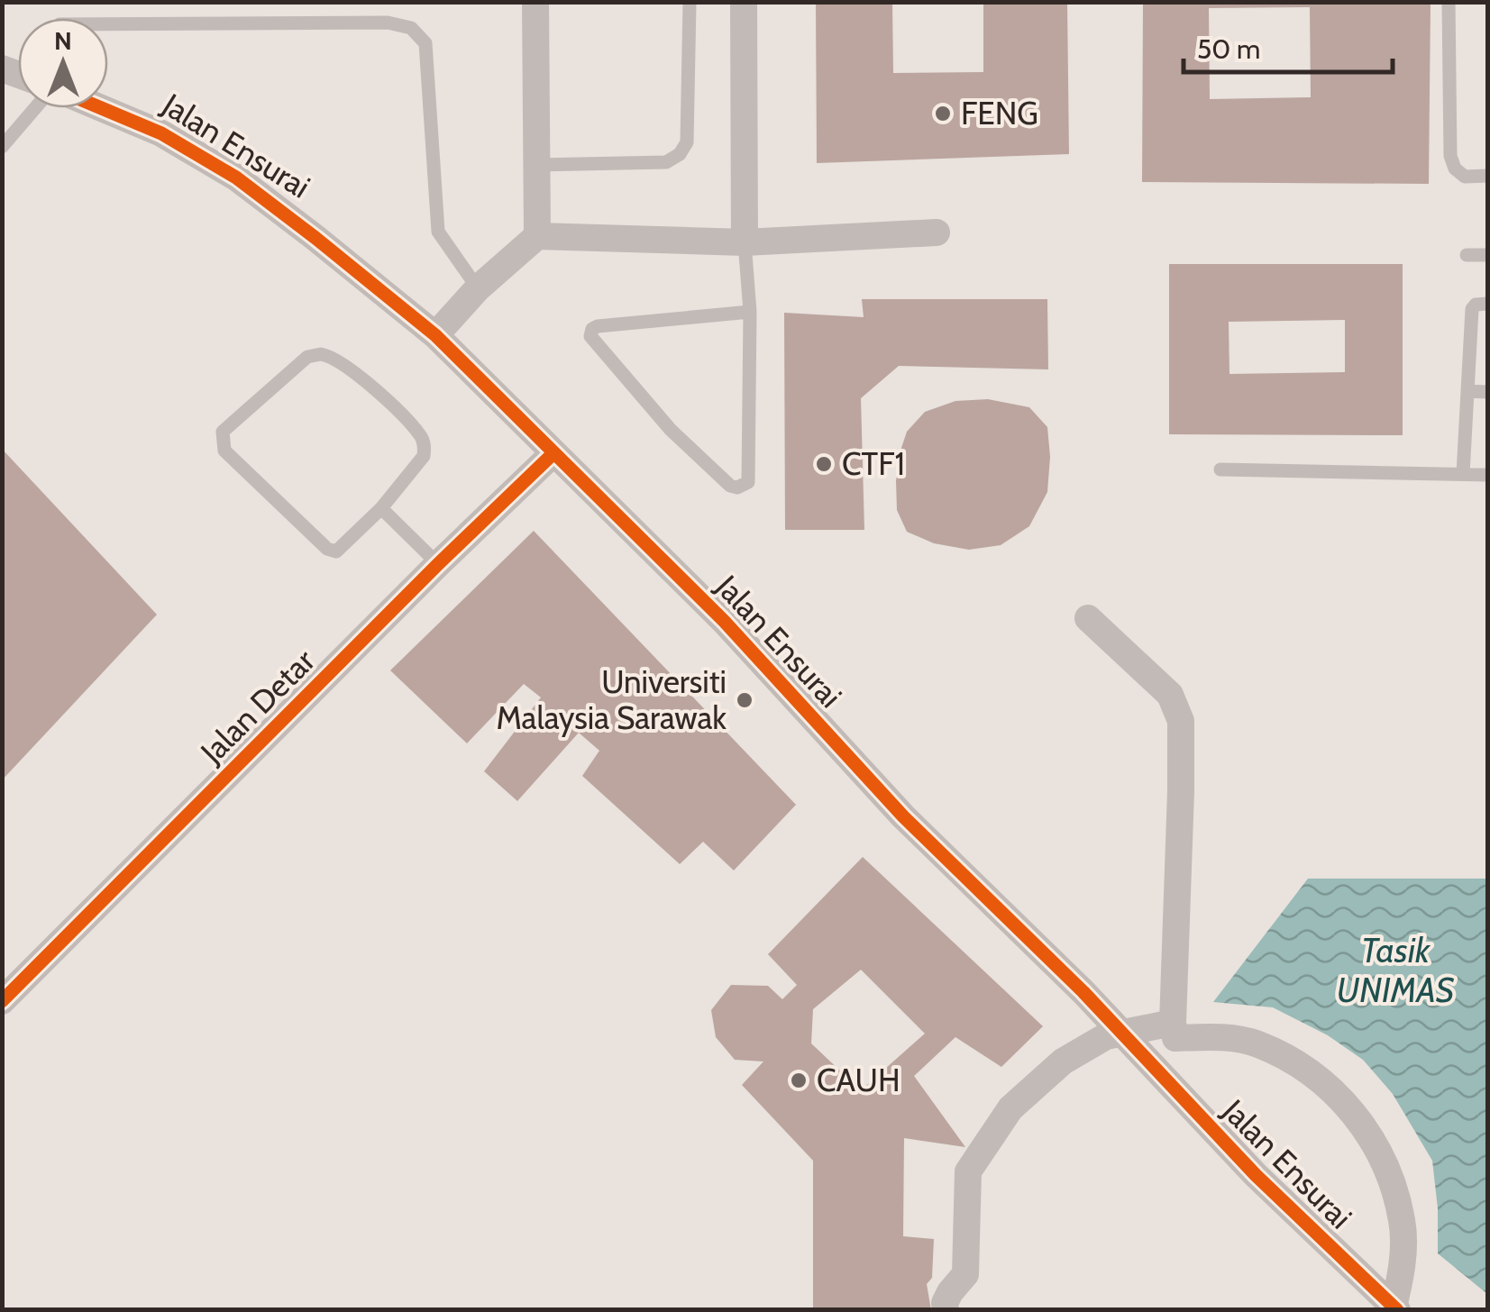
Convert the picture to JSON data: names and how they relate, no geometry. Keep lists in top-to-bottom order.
{
  "streets": {
    "street": ["Jalan Ensurai", "Jalan Detar"]
  },
  "crossings": [
    ["Jalan Ensurai", "Jalan Detar"]
  ],
  "water": ["Tasik UNIMAS"],
  "places": [
    "FENG",
    "CTF1",
    "Universiti Malaysia Sarawak",
    "CAUH"
  ],
  "scale_bar": "50 m",
  "north": "top"
}
